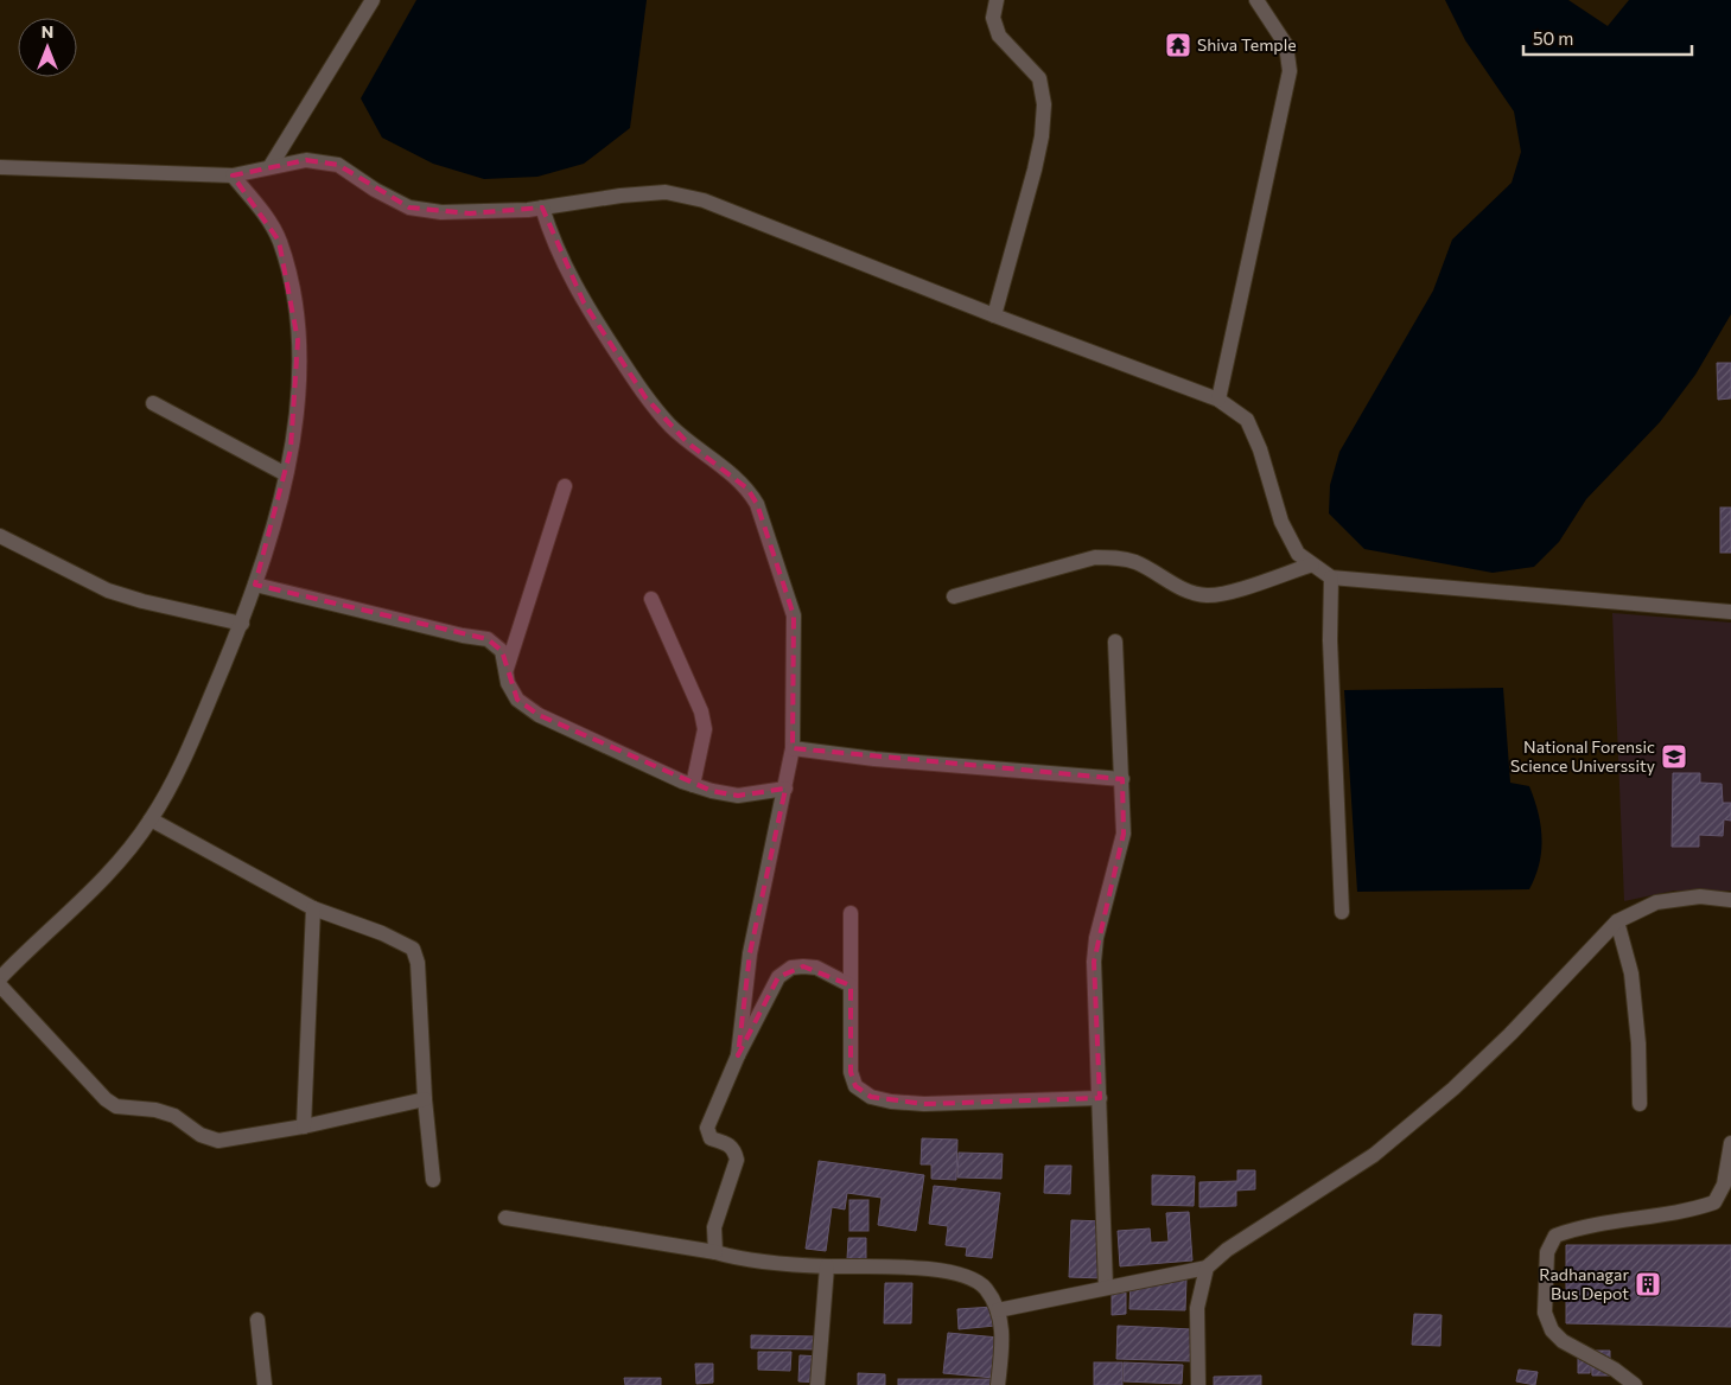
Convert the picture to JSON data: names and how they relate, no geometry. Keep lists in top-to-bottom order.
{
  "places": {
    "temple": ["Shiva Temple"],
    "school or university": ["National Forensic Science Universsity"],
    "building": ["Radhanagar Bus Depot"]
  },
  "scale_bar": "50 m",
  "north": "top"
}
